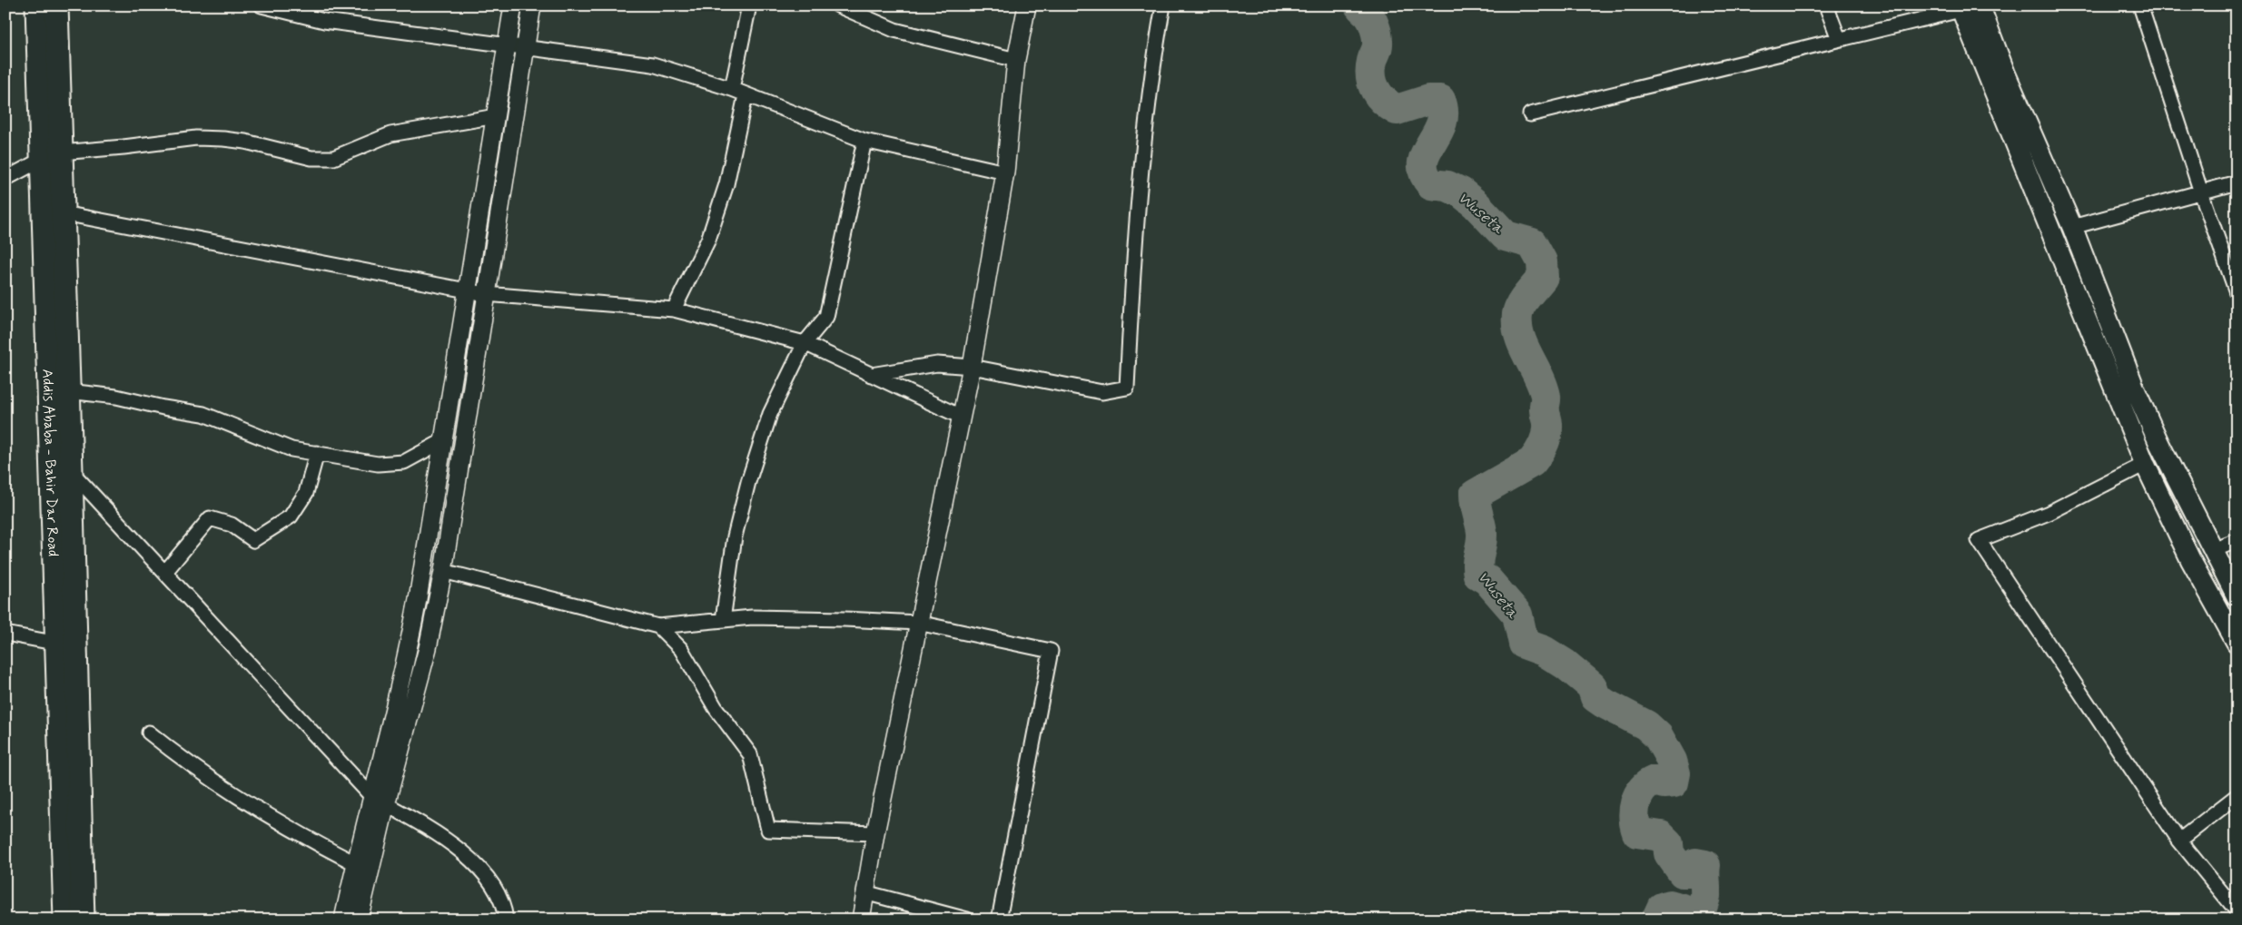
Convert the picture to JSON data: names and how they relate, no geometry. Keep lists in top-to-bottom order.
{
  "streets": {
    "highway": ["Addis Ababa - Bahir Dar Road"]
  },
  "water": ["Wuseta"]
}
